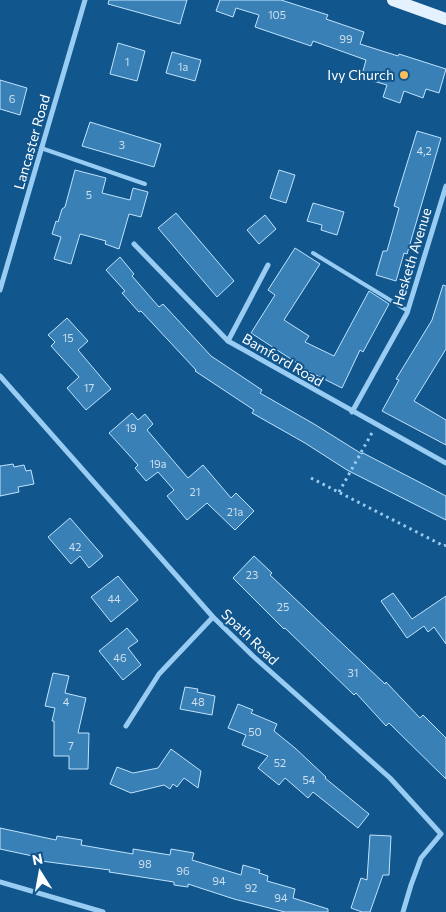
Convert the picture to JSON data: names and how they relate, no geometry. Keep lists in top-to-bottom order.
{
  "streets": {
    "street": [
      "Lancaster Road",
      "Hesketh Avenue",
      "Bamford Road",
      "Spath Road"
    ]
  },
  "crossings": [
    ["Hesketh Avenue", "Bamford Road"]
  ],
  "places": ["Ivy Church"],
  "house_numbers": [
    "105",
    "99",
    "1",
    "1a",
    "6",
    "3",
    "4,2",
    "5",
    "15",
    "17",
    "19",
    "19a",
    "21",
    "21a",
    "42",
    "23",
    "44",
    "25",
    "46",
    "31",
    "4",
    "48",
    "50",
    "7",
    "52",
    "54",
    "98",
    "96",
    "94",
    "92",
    "94"
  ],
  "north": "top"
}
